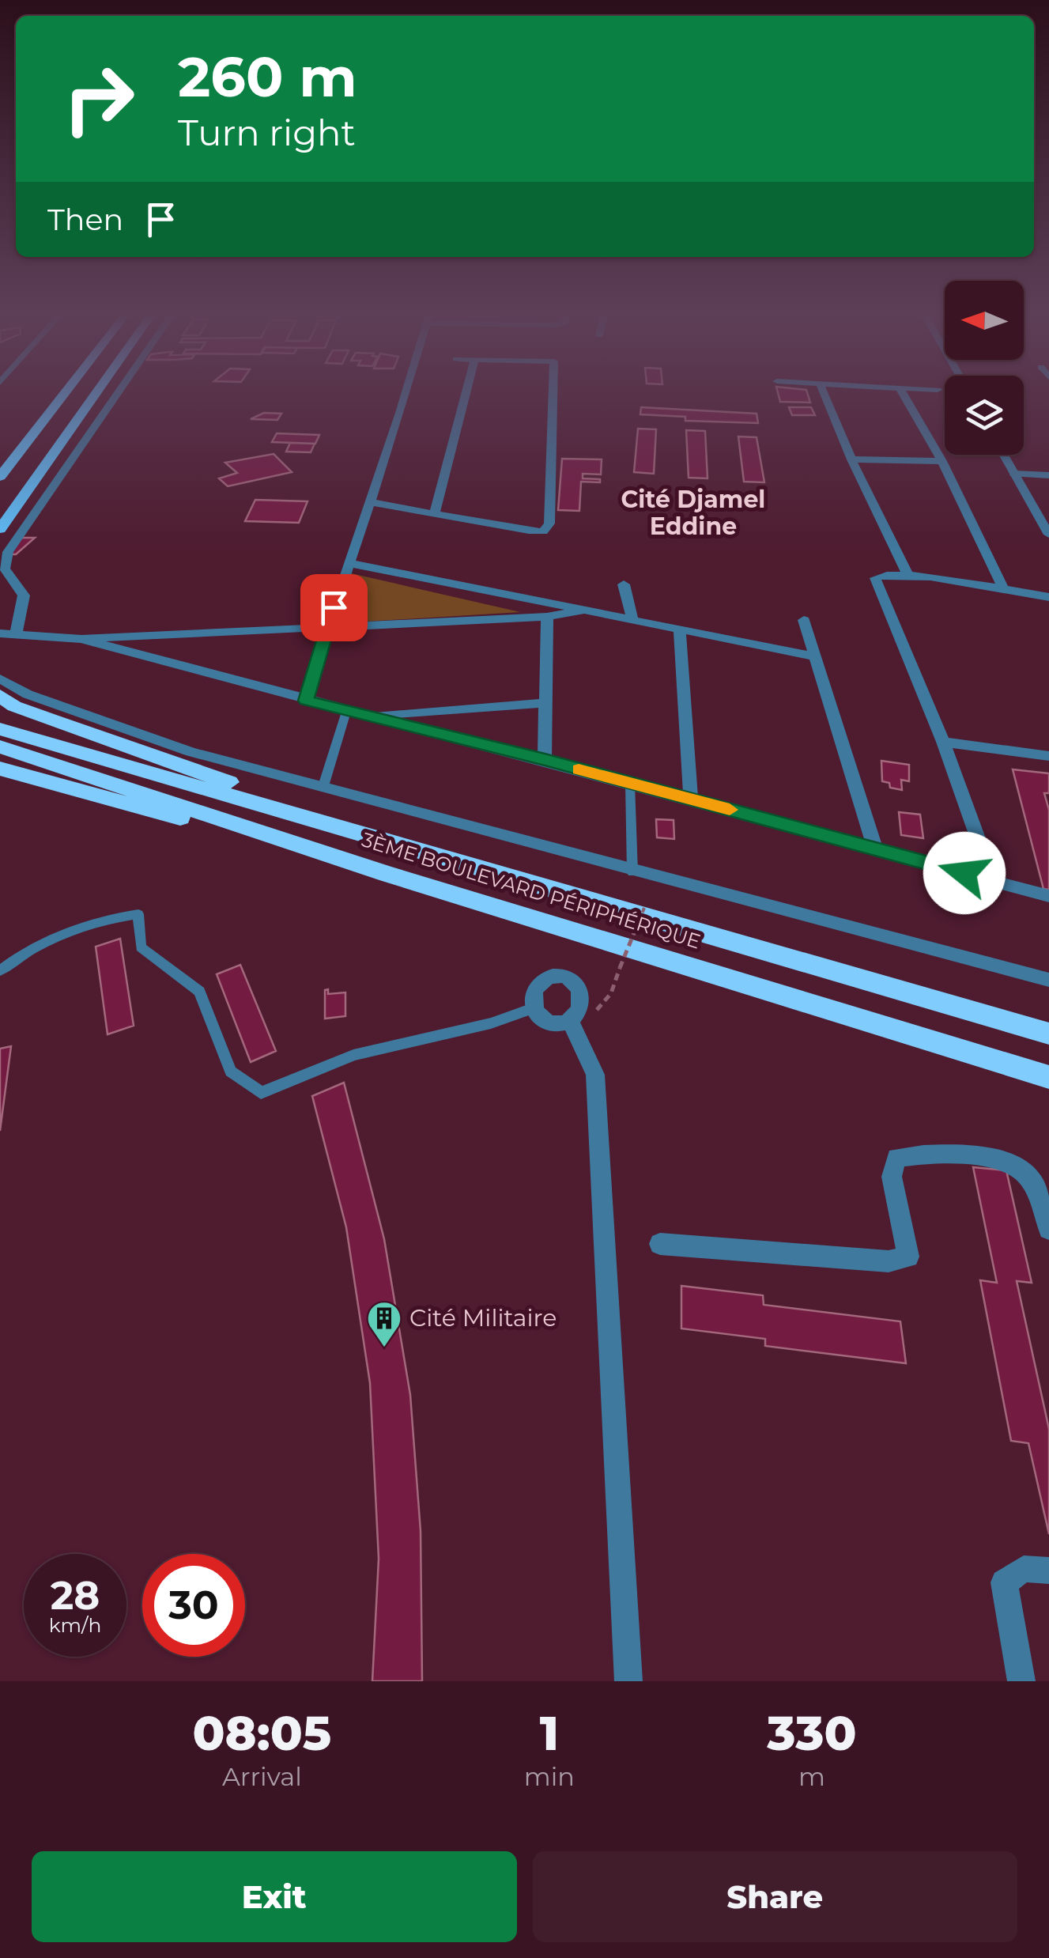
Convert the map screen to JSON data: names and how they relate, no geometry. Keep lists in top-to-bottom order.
{
  "streets": {
    "highway": ["3ÈME BOULEVARD PÉRIPHÉRIQUE"]
  },
  "districts": ["Cité Djamel Eddine"],
  "places": {
    "building": ["Cité Militaire"]
  },
  "north": "left",
  "page": {
    "turn": ["260 m", "Turn right"],
    "then": "Then",
    "speed": "28 km/h",
    "limit": "30",
    "eta": [
      "08:05",
      "Arrival",
      "1",
      "min",
      "330",
      "m"
    ],
    "buttons": ["Exit", "Share"]
  }
}
